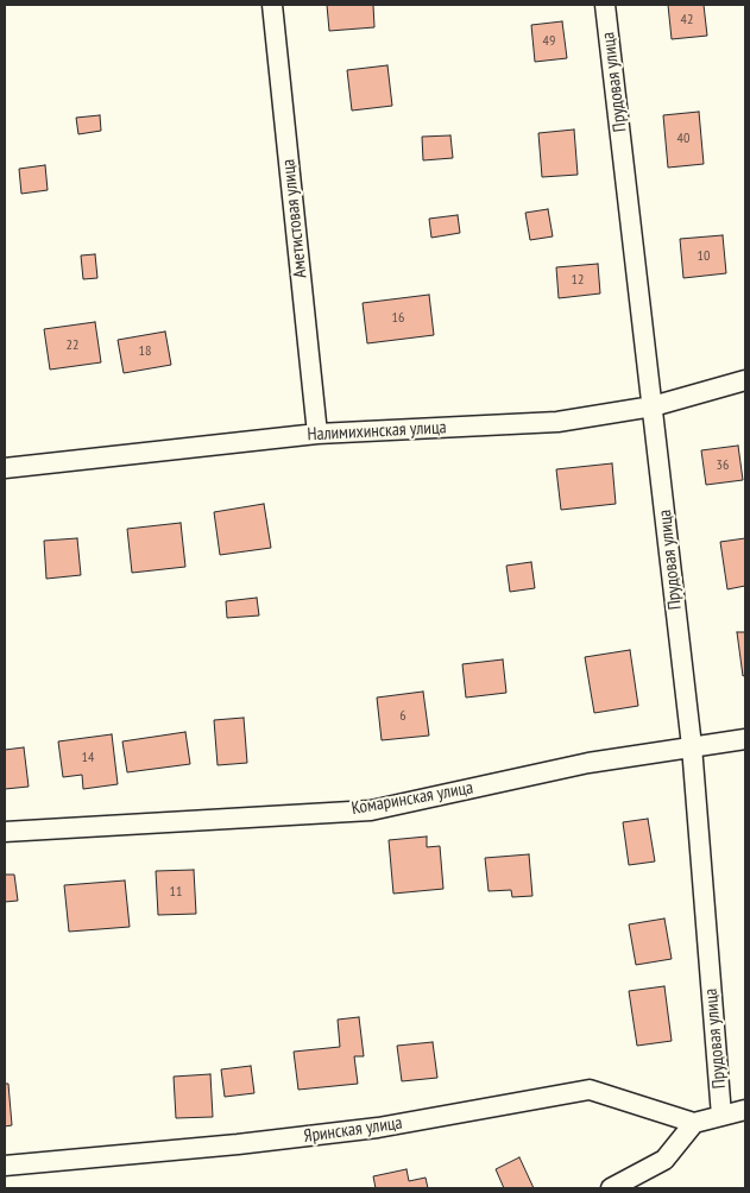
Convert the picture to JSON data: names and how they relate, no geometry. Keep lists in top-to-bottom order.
{
  "streets": {
    "street": [
      "Прудовая улица",
      "Аметистовая улица",
      "Налимихинская улица",
      "Комаринская улица",
      "Яринская улица"
    ]
  },
  "crossings": [
    ["Прудовая улица", "Налимихинская улица"],
    ["Прудовая улица", "Комаринская улица"],
    ["Аметистовая улица", "Налимихинская улица"]
  ],
  "house_numbers": [
    "42",
    "49",
    "40",
    "10",
    "12",
    "16",
    "22",
    "18",
    "36",
    "6",
    "14",
    "11"
  ]
}
